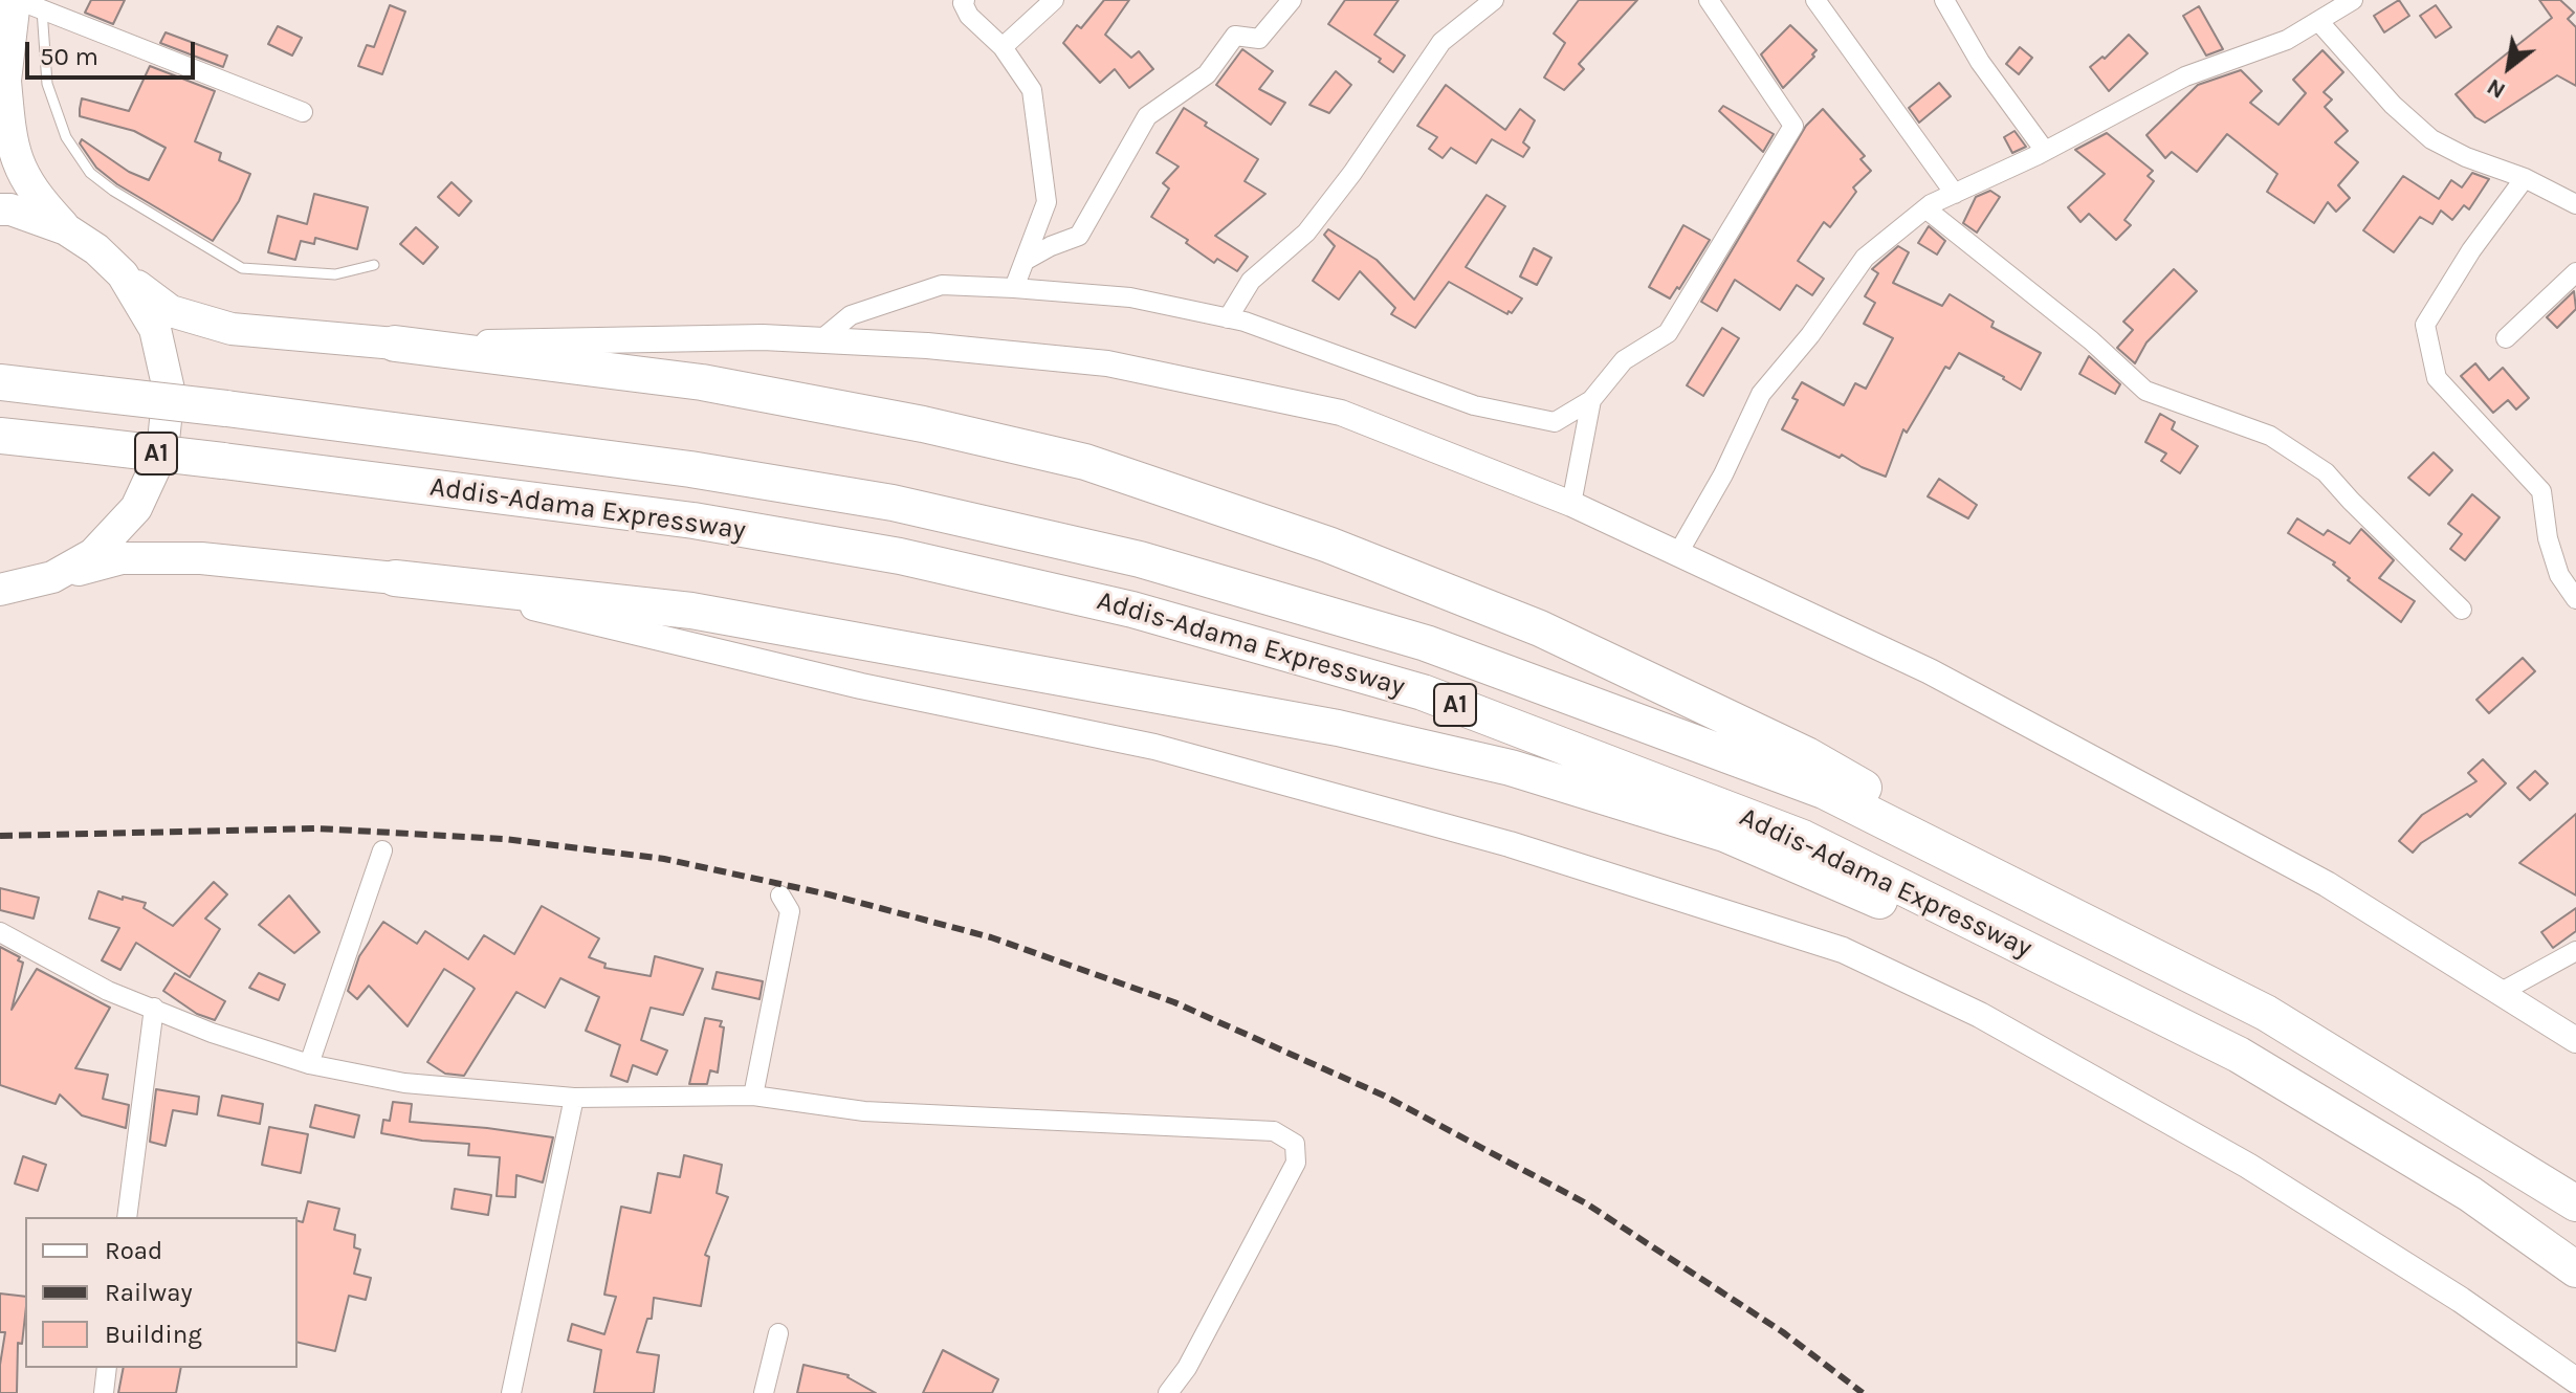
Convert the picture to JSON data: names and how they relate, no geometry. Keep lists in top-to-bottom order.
{
  "streets": {
    "highway": ["A1", "Addis-Adama Expressway"]
  },
  "legend": ["Road", "Railway", "Building"],
  "scale_bar": "50 m",
  "north": "bottom left"
}
